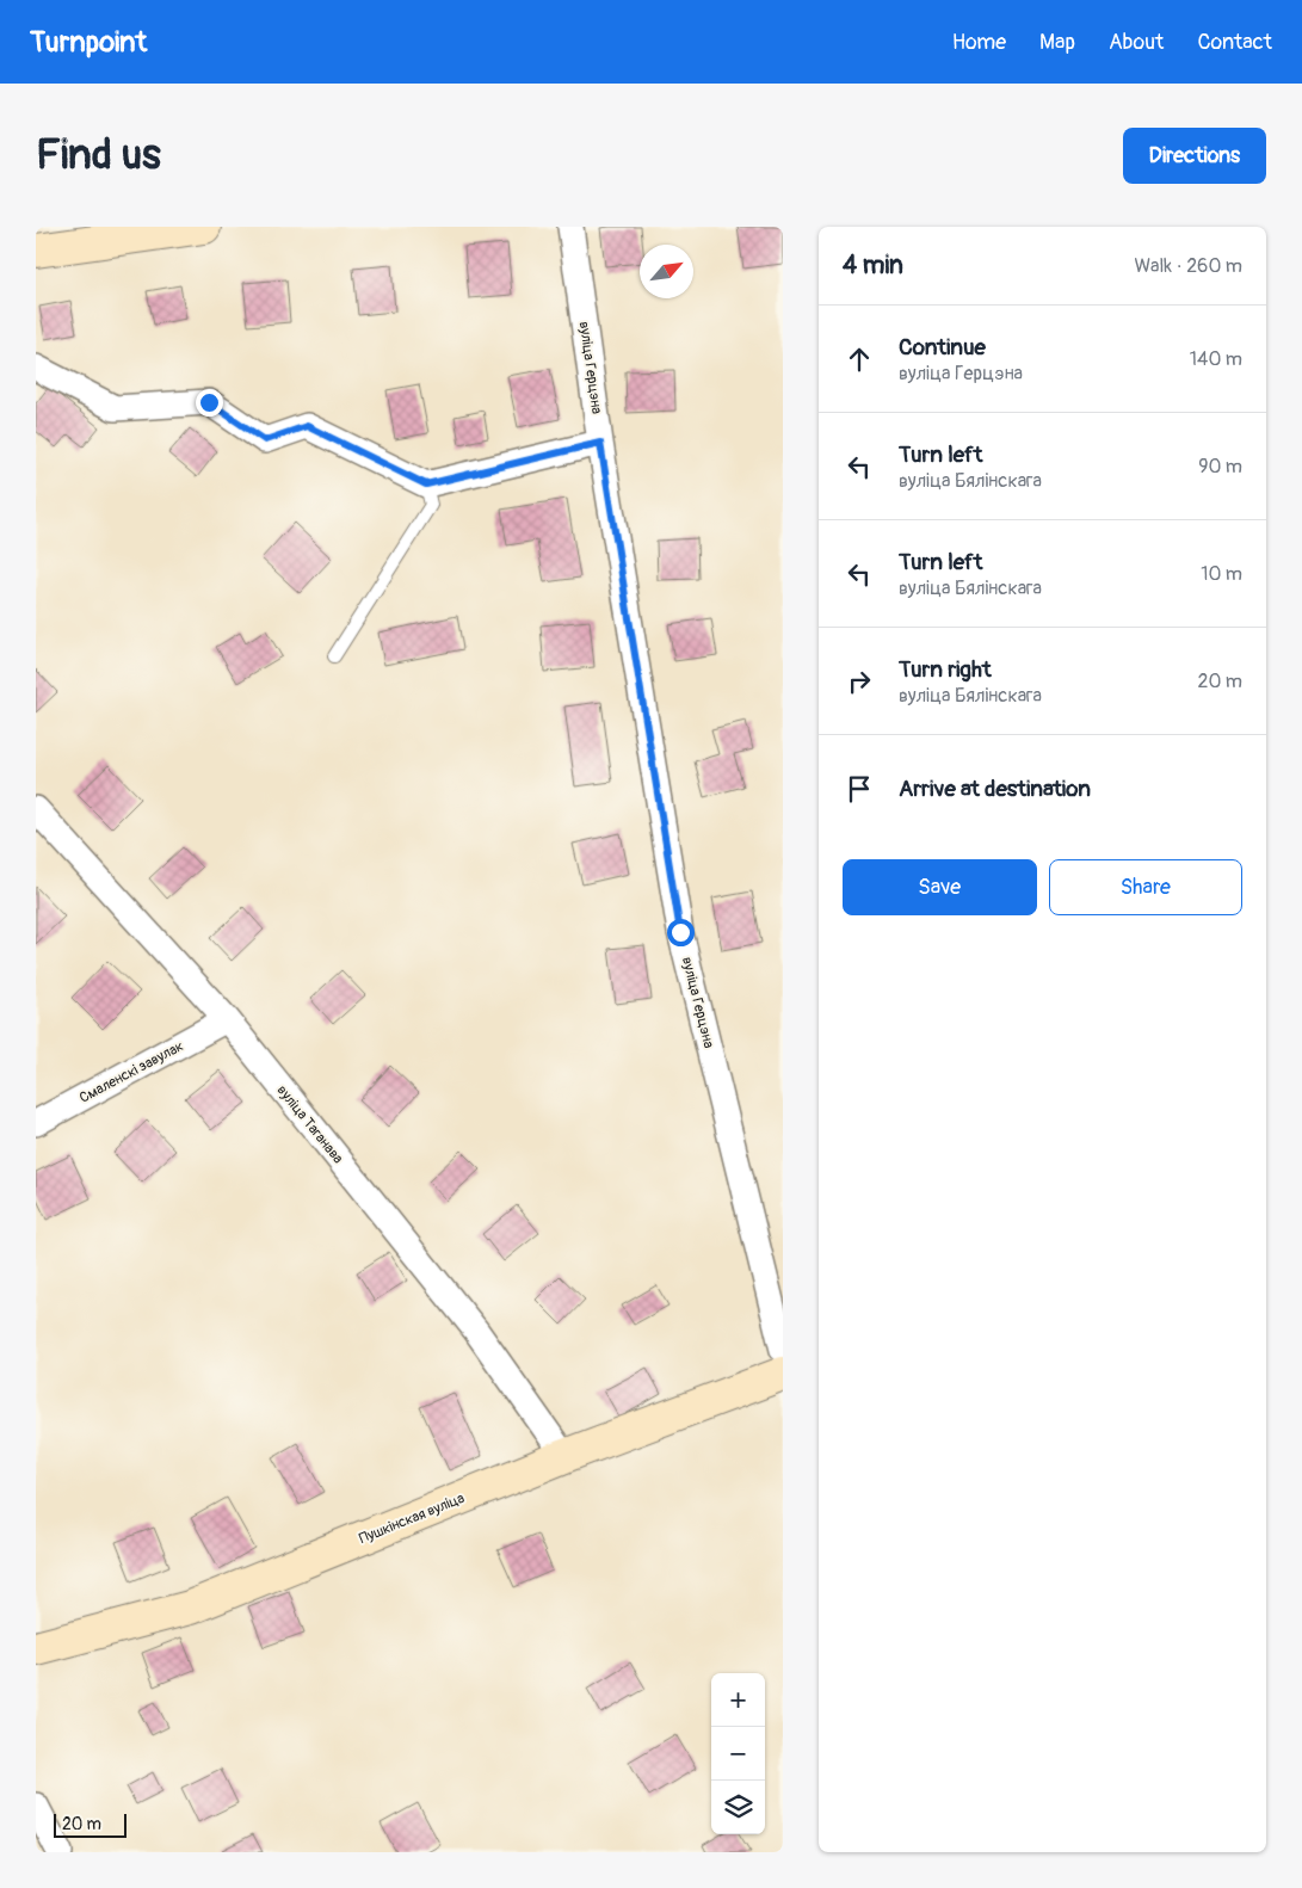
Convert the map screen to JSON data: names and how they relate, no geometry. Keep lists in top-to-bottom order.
{
  "streets": {
    "street": [
      "вуліца Герцэна",
      "Смаленскі завулак",
      "вуліца Таганава",
      "Пушкінская вуліца"
    ]
  },
  "crossings": [
    ["Смаленскі завулак", "вуліца Таганава"],
    ["вуліца Таганава", "Пушкінская вуліца"]
  ],
  "scale_bar": "20 m",
  "north": "top right",
  "page": {
    "header": "Turnpoint",
    "nav": [
      "Home",
      "Map",
      "About",
      "Contact"
    ],
    "buttons": [
      "Directions",
      ["Save", "Share"]
    ],
    "title": "Find us",
    "heading": ["4 min", "Walk · 260 m"],
    "list": [
      ["Continue", "вуліца Герцэна", "140 m"],
      ["Turn left", "вуліца Бялінскага", "90 m"],
      ["Turn left", "вуліца Бялінскага", "10 m"],
      ["Turn right", "вуліца Бялінскага", "20 m"],
      "Arrive at destination"
    ],
    "map_buttons": ["+", "−"],
    "scale": "20 m"
  }
}
